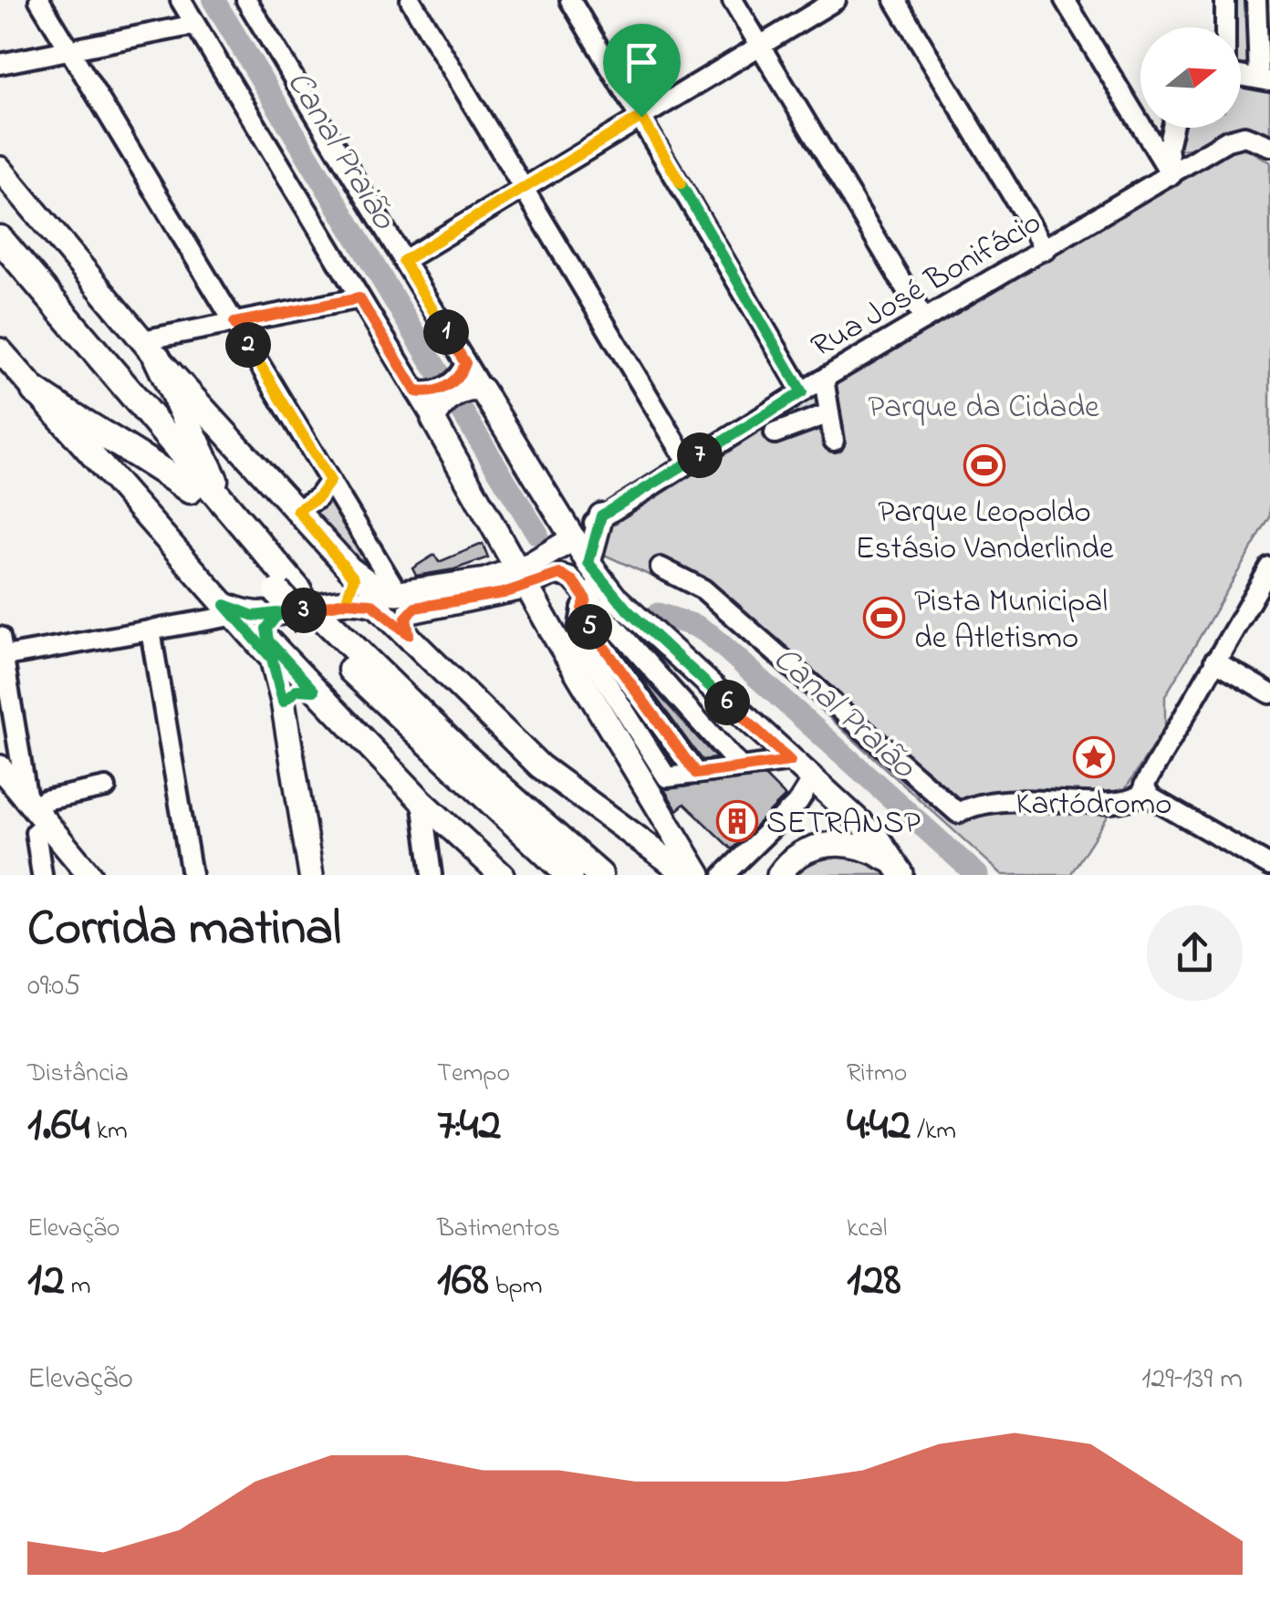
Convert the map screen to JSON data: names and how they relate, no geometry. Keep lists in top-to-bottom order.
{
  "streets": {
    "street": ["Rua José Bonifácio"]
  },
  "water": ["Canal Praião"],
  "parks": ["Parque da Cidade"],
  "places": {
    "sports": ["Parque Leopoldo Estásio Vanderlinde", "Pista Municipal de Atletismo"],
    "place": ["Kartódromo"],
    "building": ["SETRANSP"]
  },
  "north": "right",
  "page": {
    "pins": [
      "1",
      "2",
      "7",
      "3",
      "5",
      "6"
    ],
    "heading": ["Corrida matinal", "09:05"],
    "stats": [
      ["Distância", "1.64 km"],
      ["Tempo", "7:42"],
      ["Ritmo", "4:42 /km"],
      ["Elevação", "12 m"],
      ["Batimentos", "168 bpm"],
      ["kcal", "128"]
    ],
    "chart": ["Elevação", "129–139 m"]
  }
}
